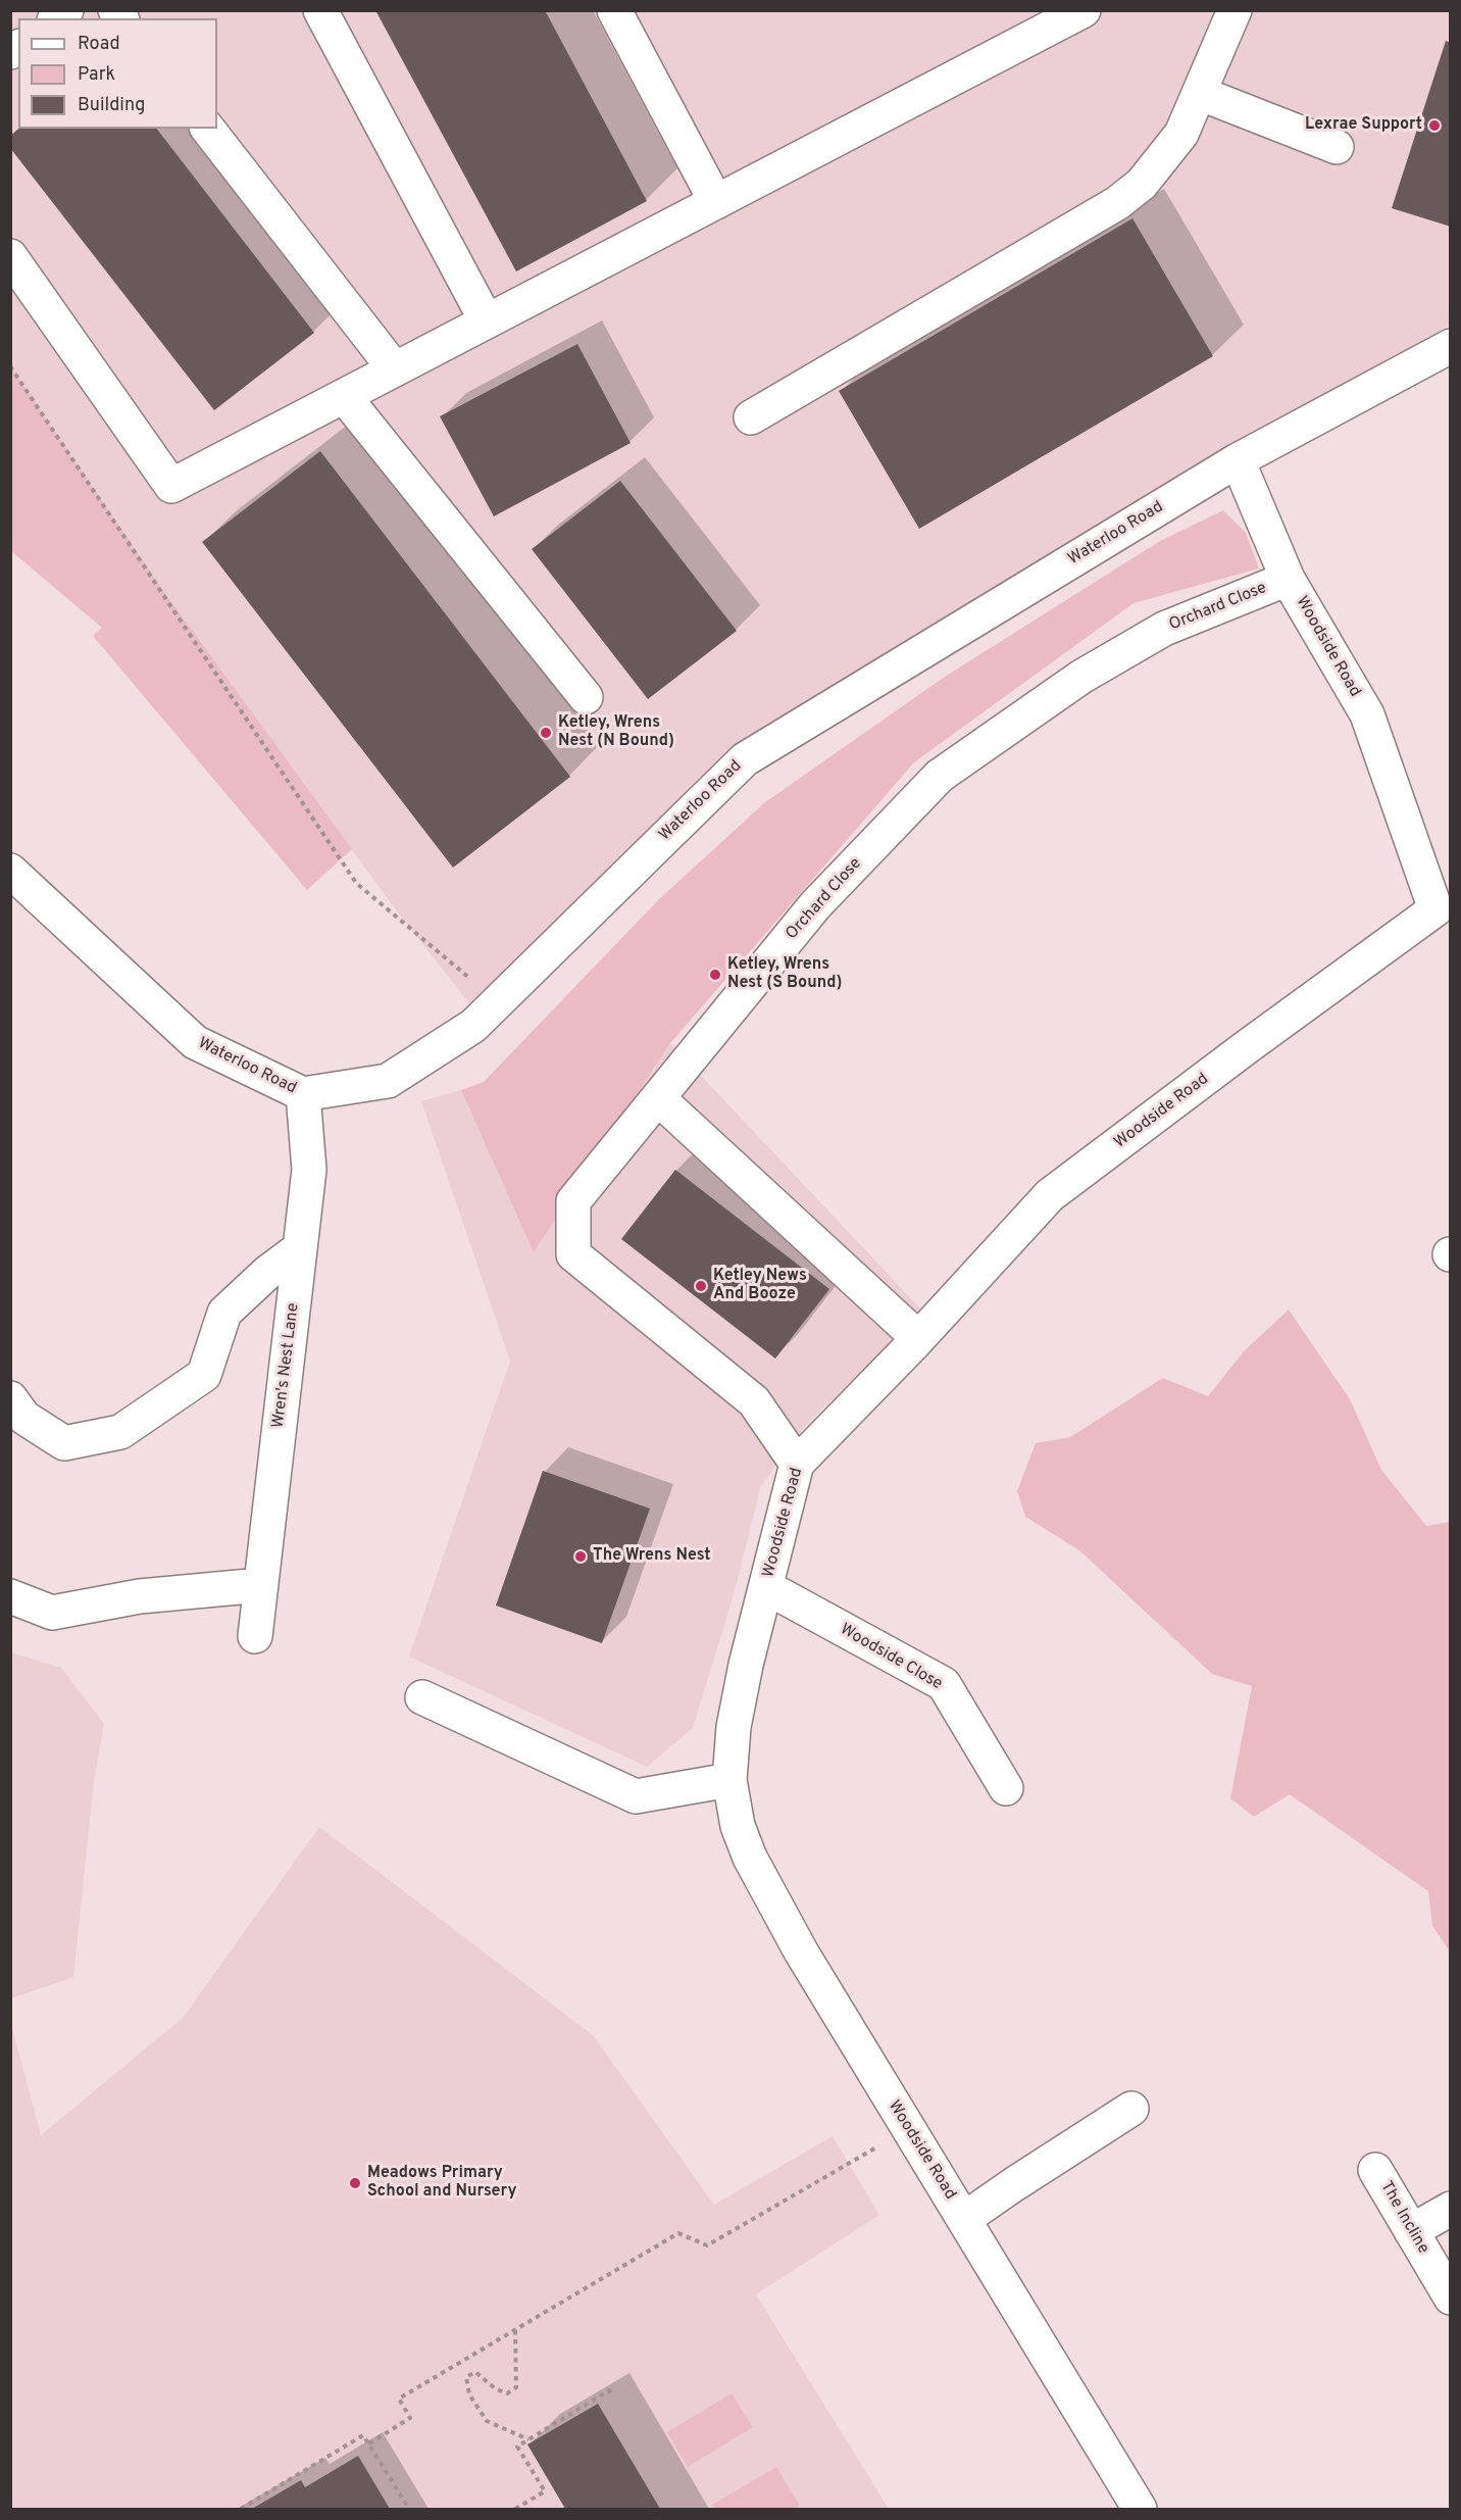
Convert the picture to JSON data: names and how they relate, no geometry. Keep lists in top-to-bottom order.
{
  "streets": {
    "street": [
      "Waterloo Road",
      "Orchard Close",
      "Woodside Road",
      "Wren's Nest Lane",
      "Woodside Close",
      "The Incline"
    ]
  },
  "crossings": [
    ["Waterloo Road", "Woodside Road"],
    ["Waterloo Road", "Wren's Nest Lane"],
    ["Orchard Close", "Woodside Road"],
    ["Woodside Road", "Woodside Close"]
  ],
  "places": [
    "Lexrae Support",
    "Ketley, Wrens Nest (N Bound)",
    "Ketley, Wrens Nest (S Bound)",
    "Ketley News And Booze",
    "The Wrens Nest",
    "Meadows Primary School and Nursery"
  ],
  "legend": ["Road", "Park", "Building"]
}
